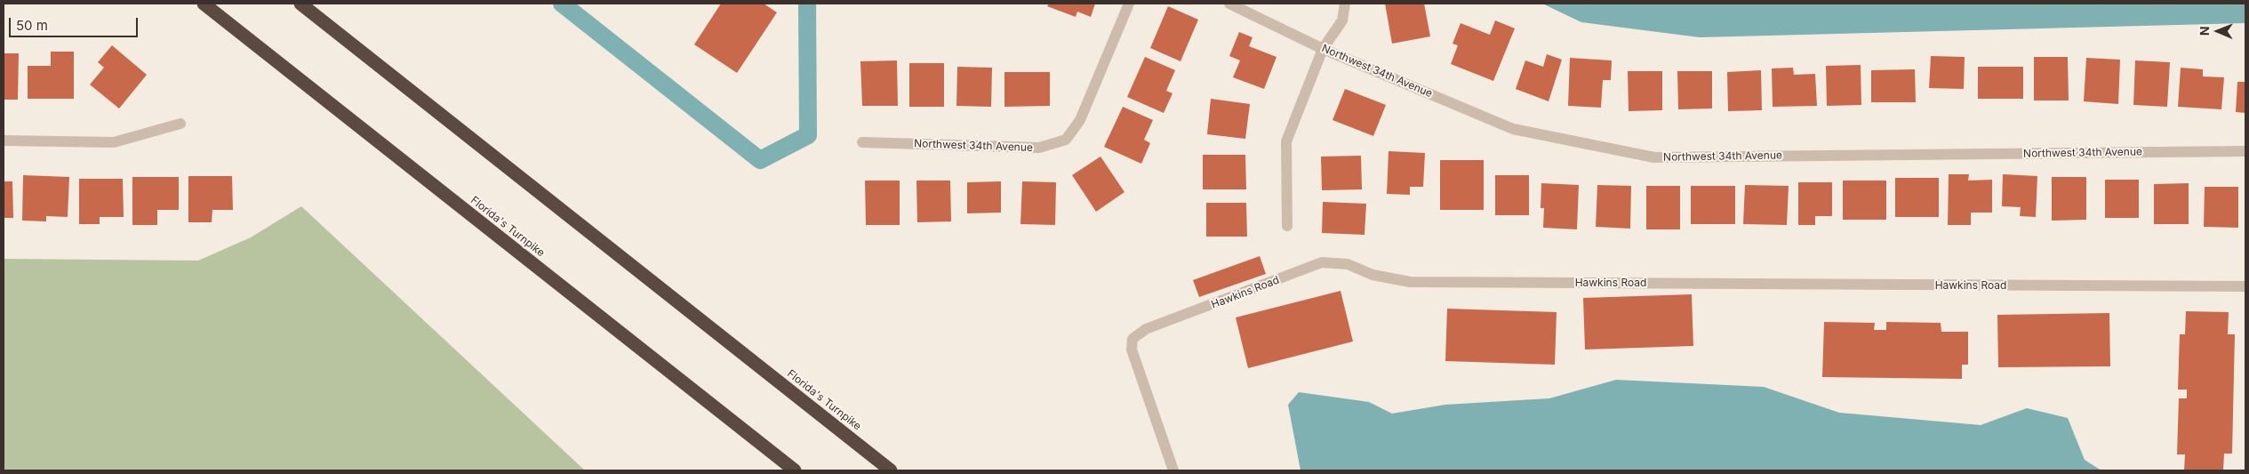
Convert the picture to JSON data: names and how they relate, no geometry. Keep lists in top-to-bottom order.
{
  "streets": {
    "highway": ["Florida's Turnpike"],
    "street": ["Northwest 34th Avenue", "Hawkins Road"]
  },
  "scale_bar": "50 m",
  "north": "left"
}
